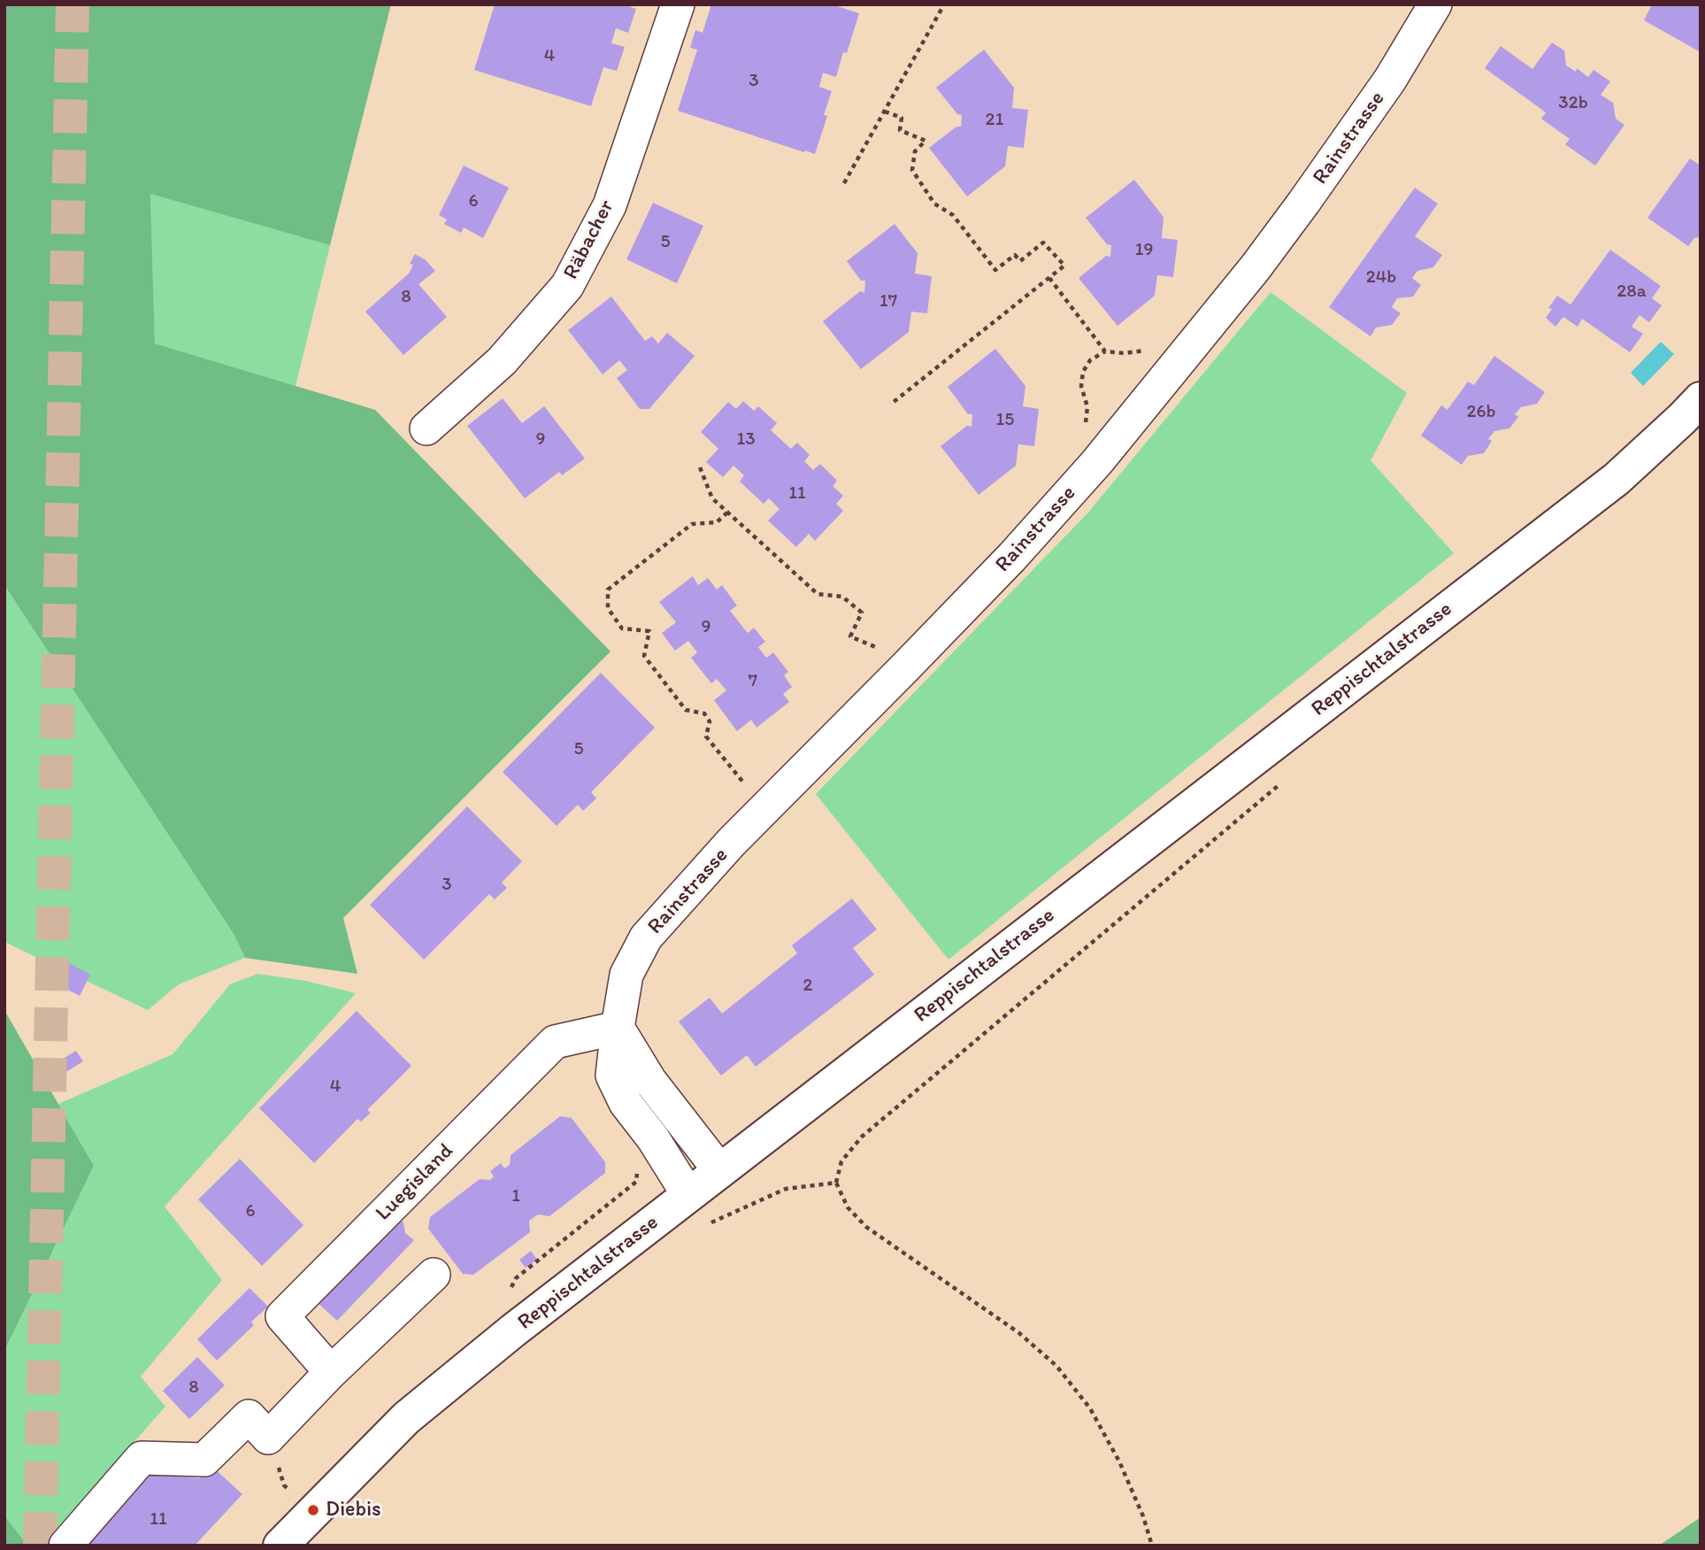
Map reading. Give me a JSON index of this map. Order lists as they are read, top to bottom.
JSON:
{
  "streets": {
    "main road": ["Reppischtalstrasse"],
    "street": ["Rainstrasse", "Räbacher", "Luegisland"]
  },
  "crossings": [
    ["Rainstrasse", "Reppischtalstrasse"],
    ["Rainstrasse", "Luegisland"]
  ],
  "places": ["Diebis"],
  "house_numbers": [
    "4",
    "3",
    "32b",
    "21",
    "6",
    "5",
    "19",
    "24b",
    "28a",
    "8",
    "17",
    "26b",
    "15",
    "9",
    "13",
    "11",
    "9",
    "7",
    "5",
    "3",
    "2",
    "4",
    "1",
    "6",
    "8",
    "11"
  ]
}
